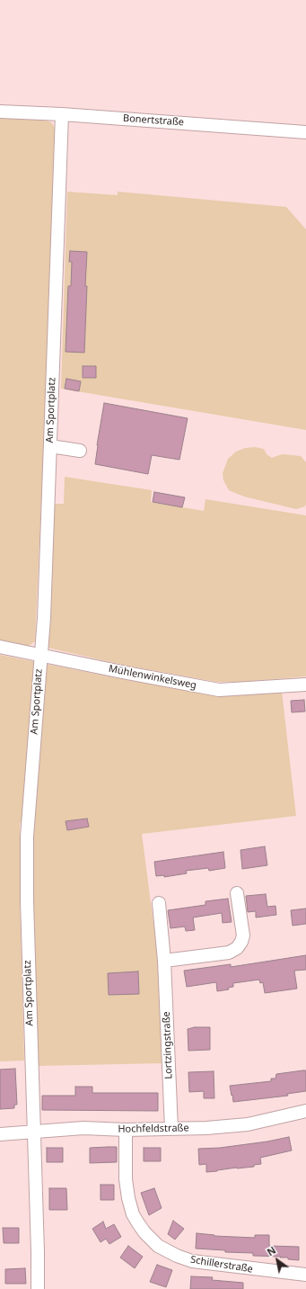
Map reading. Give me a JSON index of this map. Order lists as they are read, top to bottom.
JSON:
{
  "streets": {
    "street": [
      "Bonertstraße",
      "Am Sportplatz",
      "Mühlenwinkelsweg",
      "Lortzingstraße",
      "Hochfeldstraße",
      "Schillerstraße"
    ]
  },
  "crossings": [
    ["Bonertstraße", "Am Sportplatz"],
    ["Am Sportplatz", "Mühlenwinkelsweg"],
    ["Am Sportplatz", "Hochfeldstraße"],
    ["Lortzingstraße", "Hochfeldstraße"],
    ["Hochfeldstraße", "Schillerstraße"]
  ],
  "north": "top left"
}
